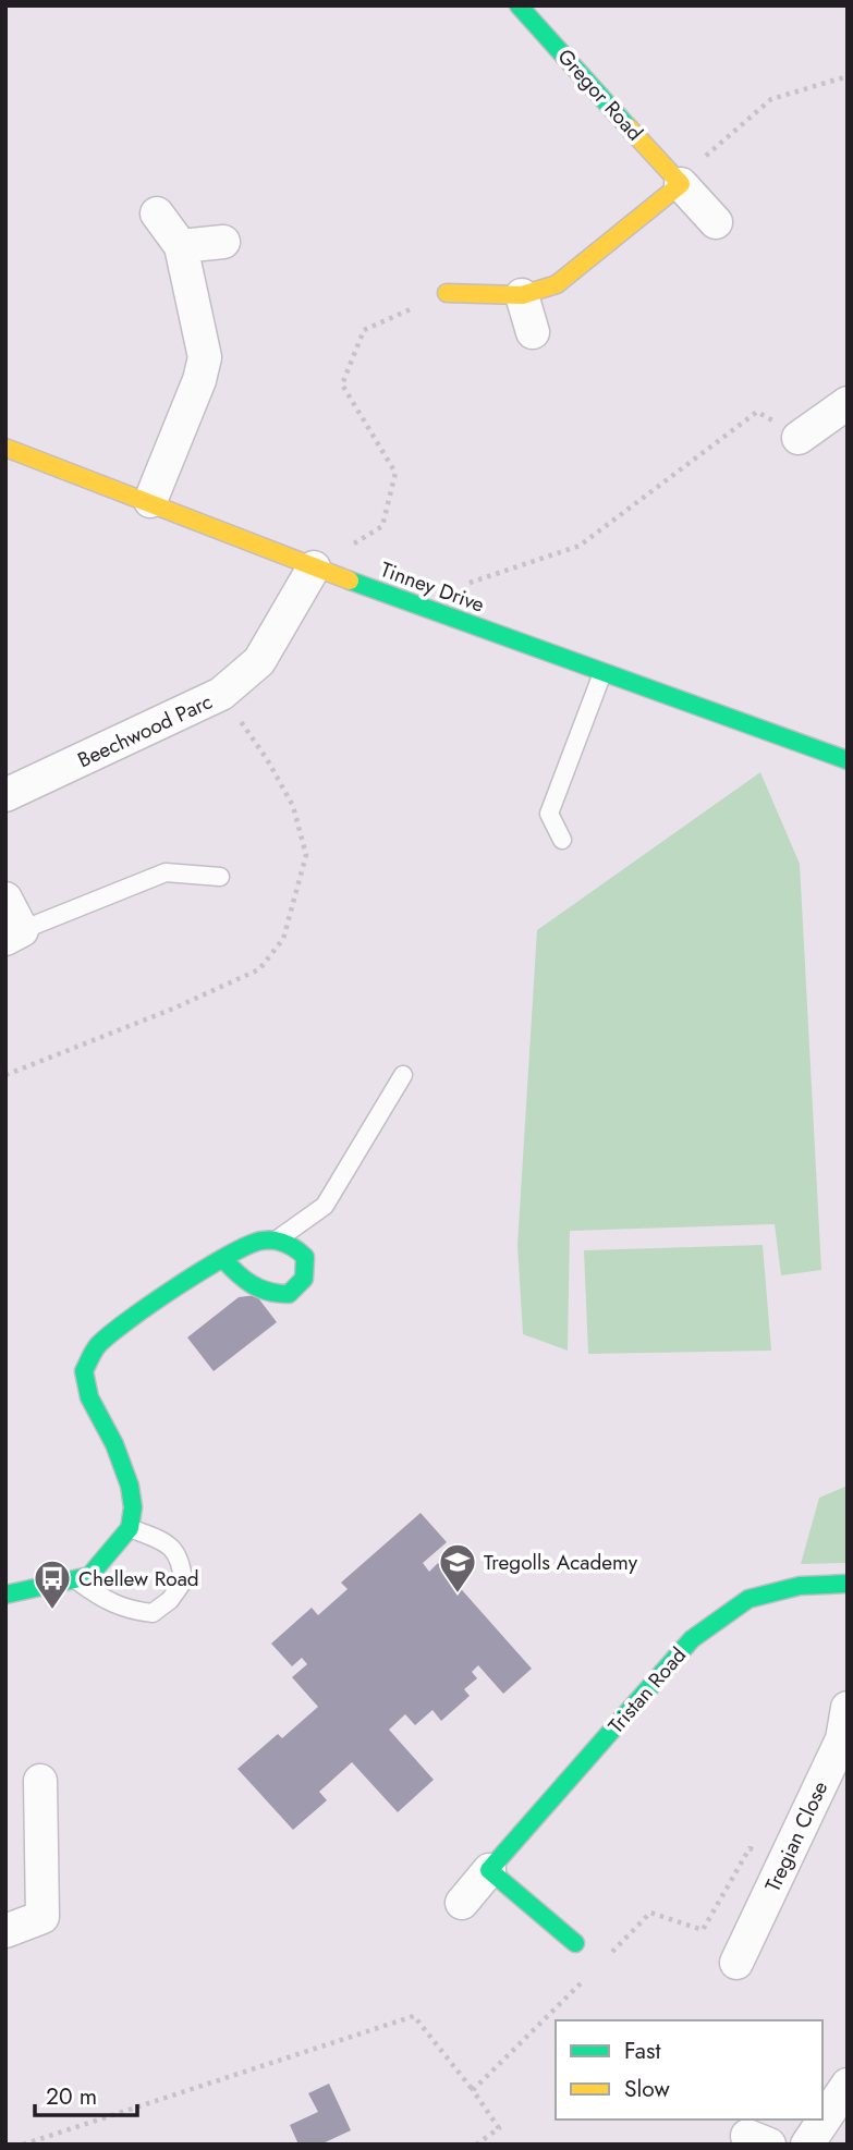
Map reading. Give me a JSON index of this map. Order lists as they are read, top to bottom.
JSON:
{
  "streets": {
    "street": [
      "Gregor Road",
      "Tinney Drive",
      "Beechwood Parc",
      "Tristan Road",
      "Tregian Close"
    ]
  },
  "crossings": [
    ["Tinney Drive", "Beechwood Parc"]
  ],
  "places": {
    "school or university": ["Tregolls Academy"],
    "bus stop": ["Chellew Road"]
  },
  "legend": ["Fast", "Slow"],
  "scale_bar": "20 m"
}
